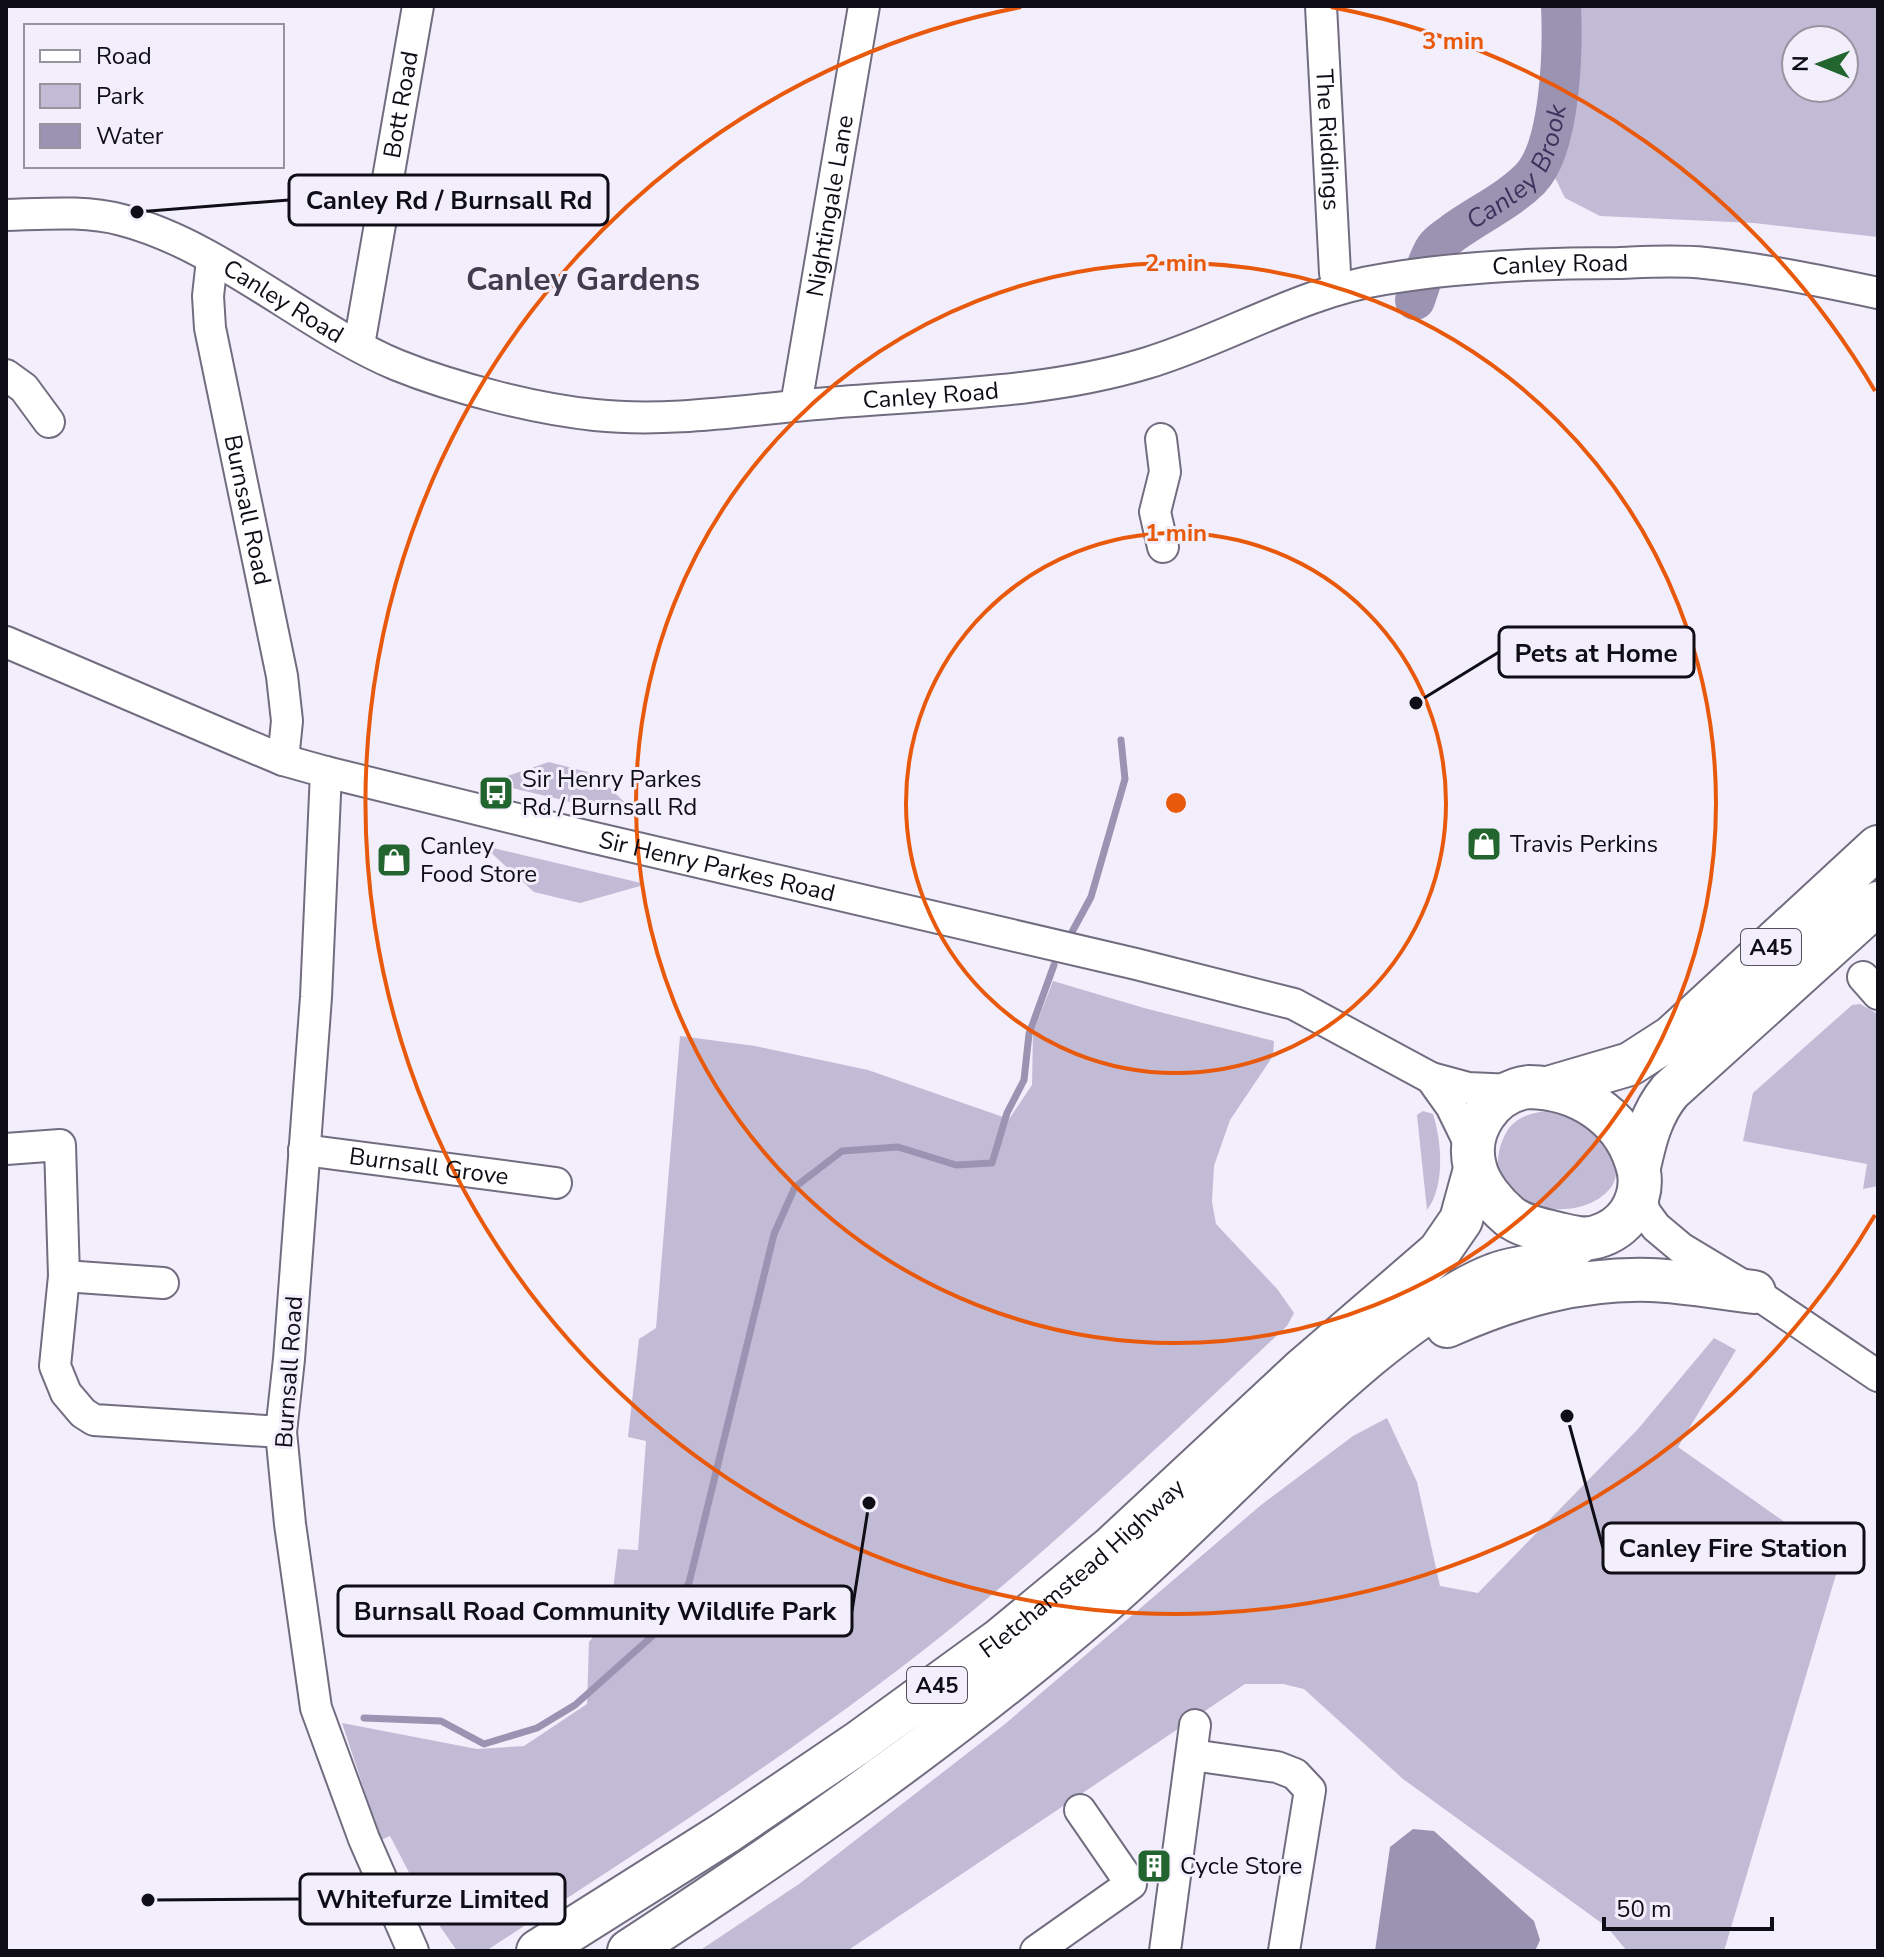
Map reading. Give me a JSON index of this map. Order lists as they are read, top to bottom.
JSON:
{
  "streets": {
    "highway": ["A45", "Fletchamstead Highway"],
    "street": [
      "Bott Road",
      "The Riddings",
      "Nightingale Lane",
      "Canley Road",
      "Burnsall Road",
      "Sir Henry Parkes Road",
      "Burnsall Grove"
    ]
  },
  "crossings": [
    ["Bott Road", "Canley Road"],
    ["Nightingale Lane", "Canley Road"],
    ["Canley Road", "Burnsall Road"],
    ["Burnsall Road", "Sir Henry Parkes Road"],
    ["Burnsall Road", "Burnsall Grove"],
    ["Sir Henry Parkes Road", "A45"],
    ["Sir Henry Parkes Road", "Fletchamstead Highway"],
    ["A45", "Fletchamstead Highway"]
  ],
  "districts": ["Canley Gardens"],
  "water": ["Canley Brook"],
  "places": {
    "other": [
      "Canley Rd / Burnsall Rd",
      "Pets at Home",
      "Canley Fire Station",
      "Burnsall Road Community Wildlife Park",
      "Whitefurze Limited"
    ],
    "bus stop": ["Sir Henry Parkes Rd / Burnsall Rd"],
    "shop": ["Travis Perkins", "Canley Food Store"],
    "building": ["Cycle Store"]
  },
  "legend": ["Road", "Park", "Water"],
  "scale_bar": "50 m",
  "north": "left",
  "rings": ["3 min", "2 min", "1 min"]
}
